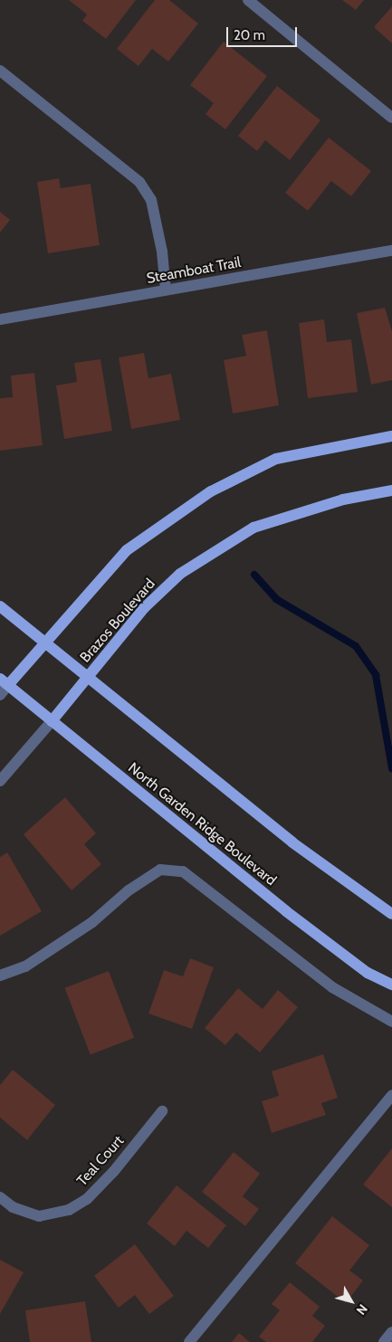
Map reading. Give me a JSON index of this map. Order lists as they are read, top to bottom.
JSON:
{
  "streets": {
    "main road": ["Brazos Boulevard", "North Garden Ridge Boulevard"],
    "street": ["Steamboat Trail", "Teal Court"]
  },
  "crossings": [
    ["Brazos Boulevard", "North Garden Ridge Boulevard"]
  ],
  "scale_bar": "20 m",
  "north": "bottom right"
}
